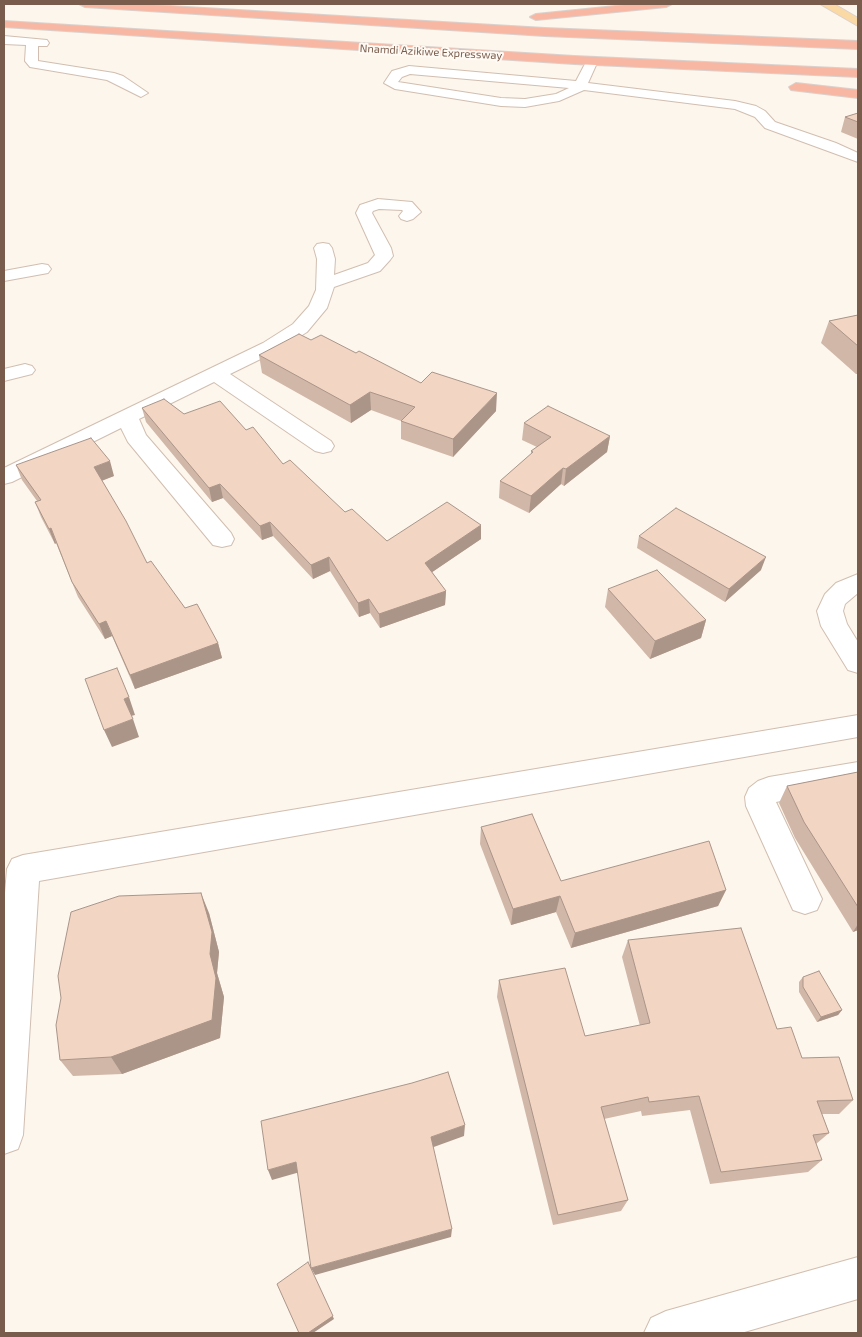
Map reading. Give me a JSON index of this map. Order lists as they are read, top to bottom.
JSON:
{
  "streets": {
    "highway": ["Nnamdi Azikiwe Expressway"]
  }
}
